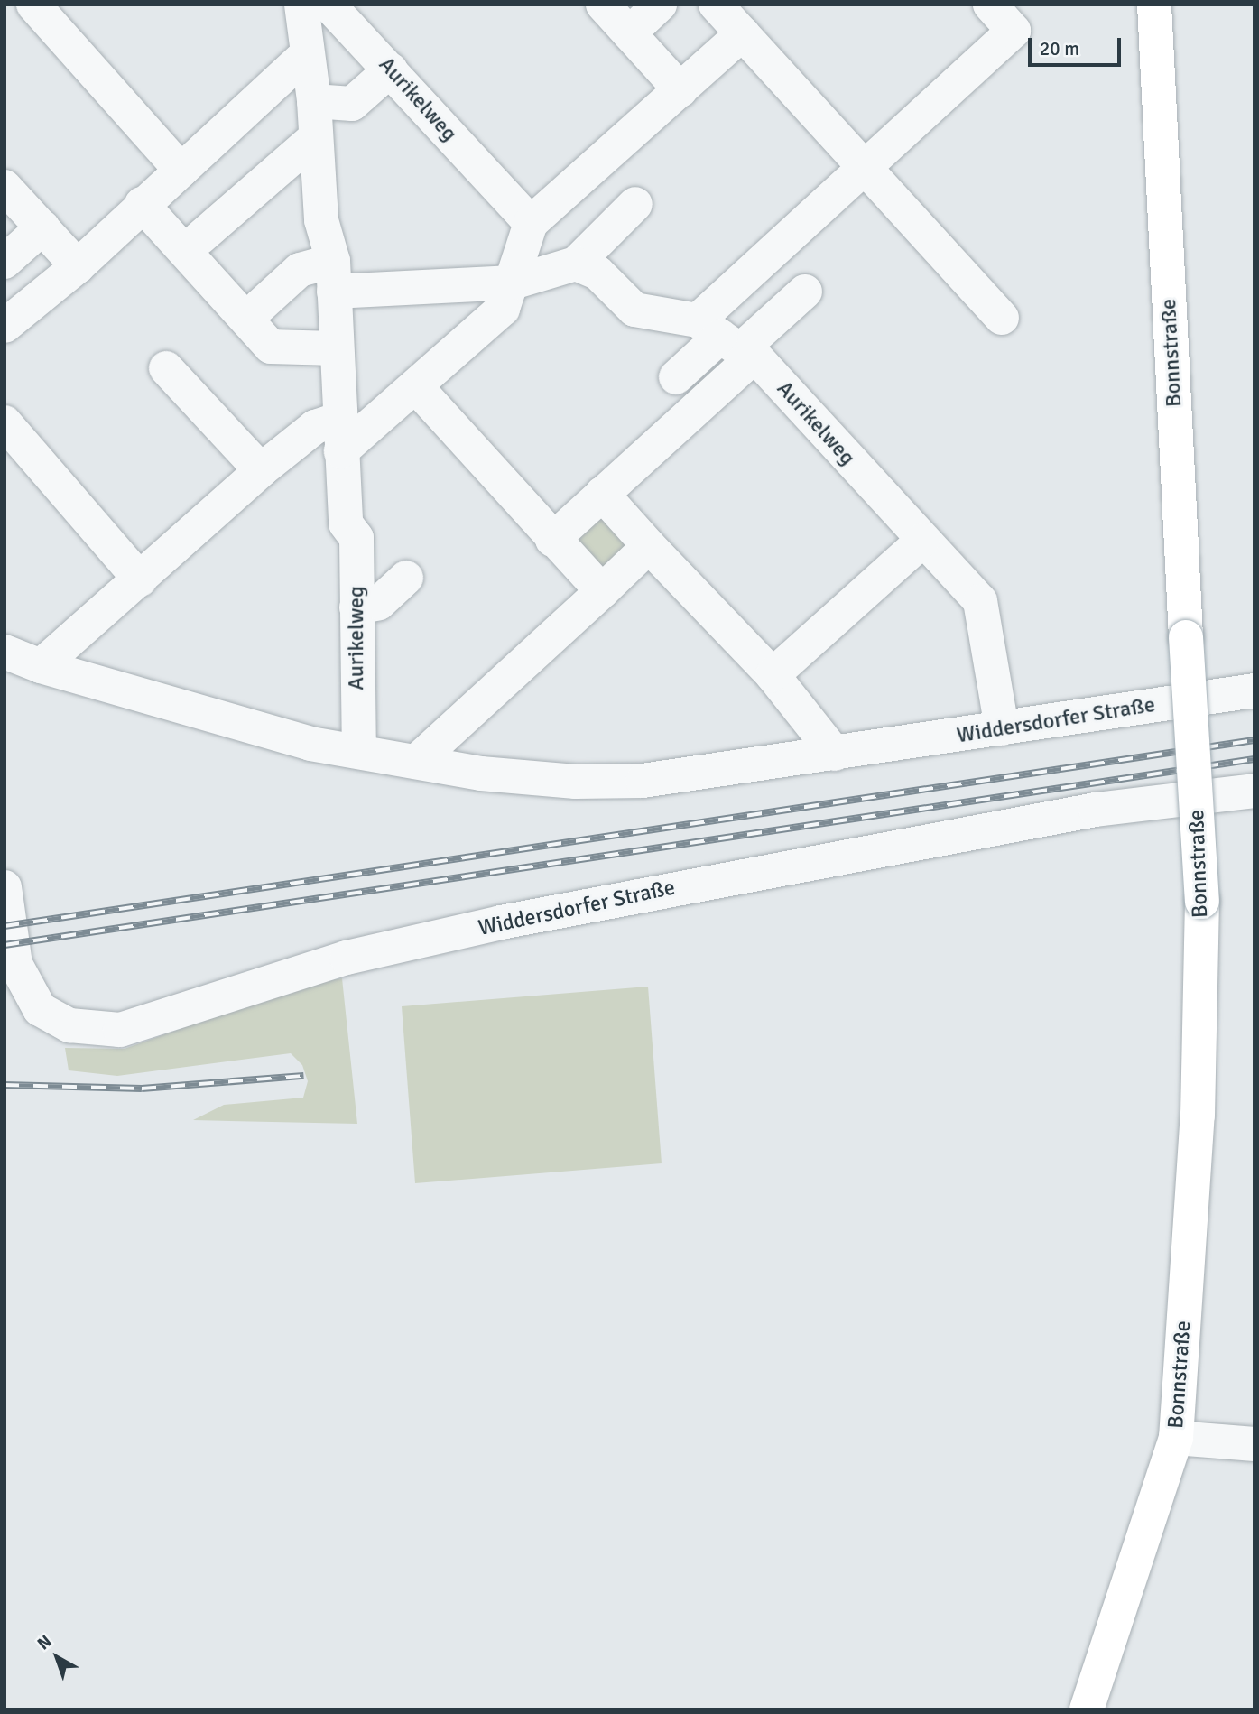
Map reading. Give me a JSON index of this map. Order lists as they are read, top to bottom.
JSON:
{
  "streets": {
    "main road": ["Bonnstraße"],
    "street": ["Aurikelweg", "Widdersdorfer Straße"]
  },
  "crossings": [
    ["Aurikelweg", "Widdersdorfer Straße"]
  ],
  "scale_bar": "20 m",
  "north": "top left"
}
